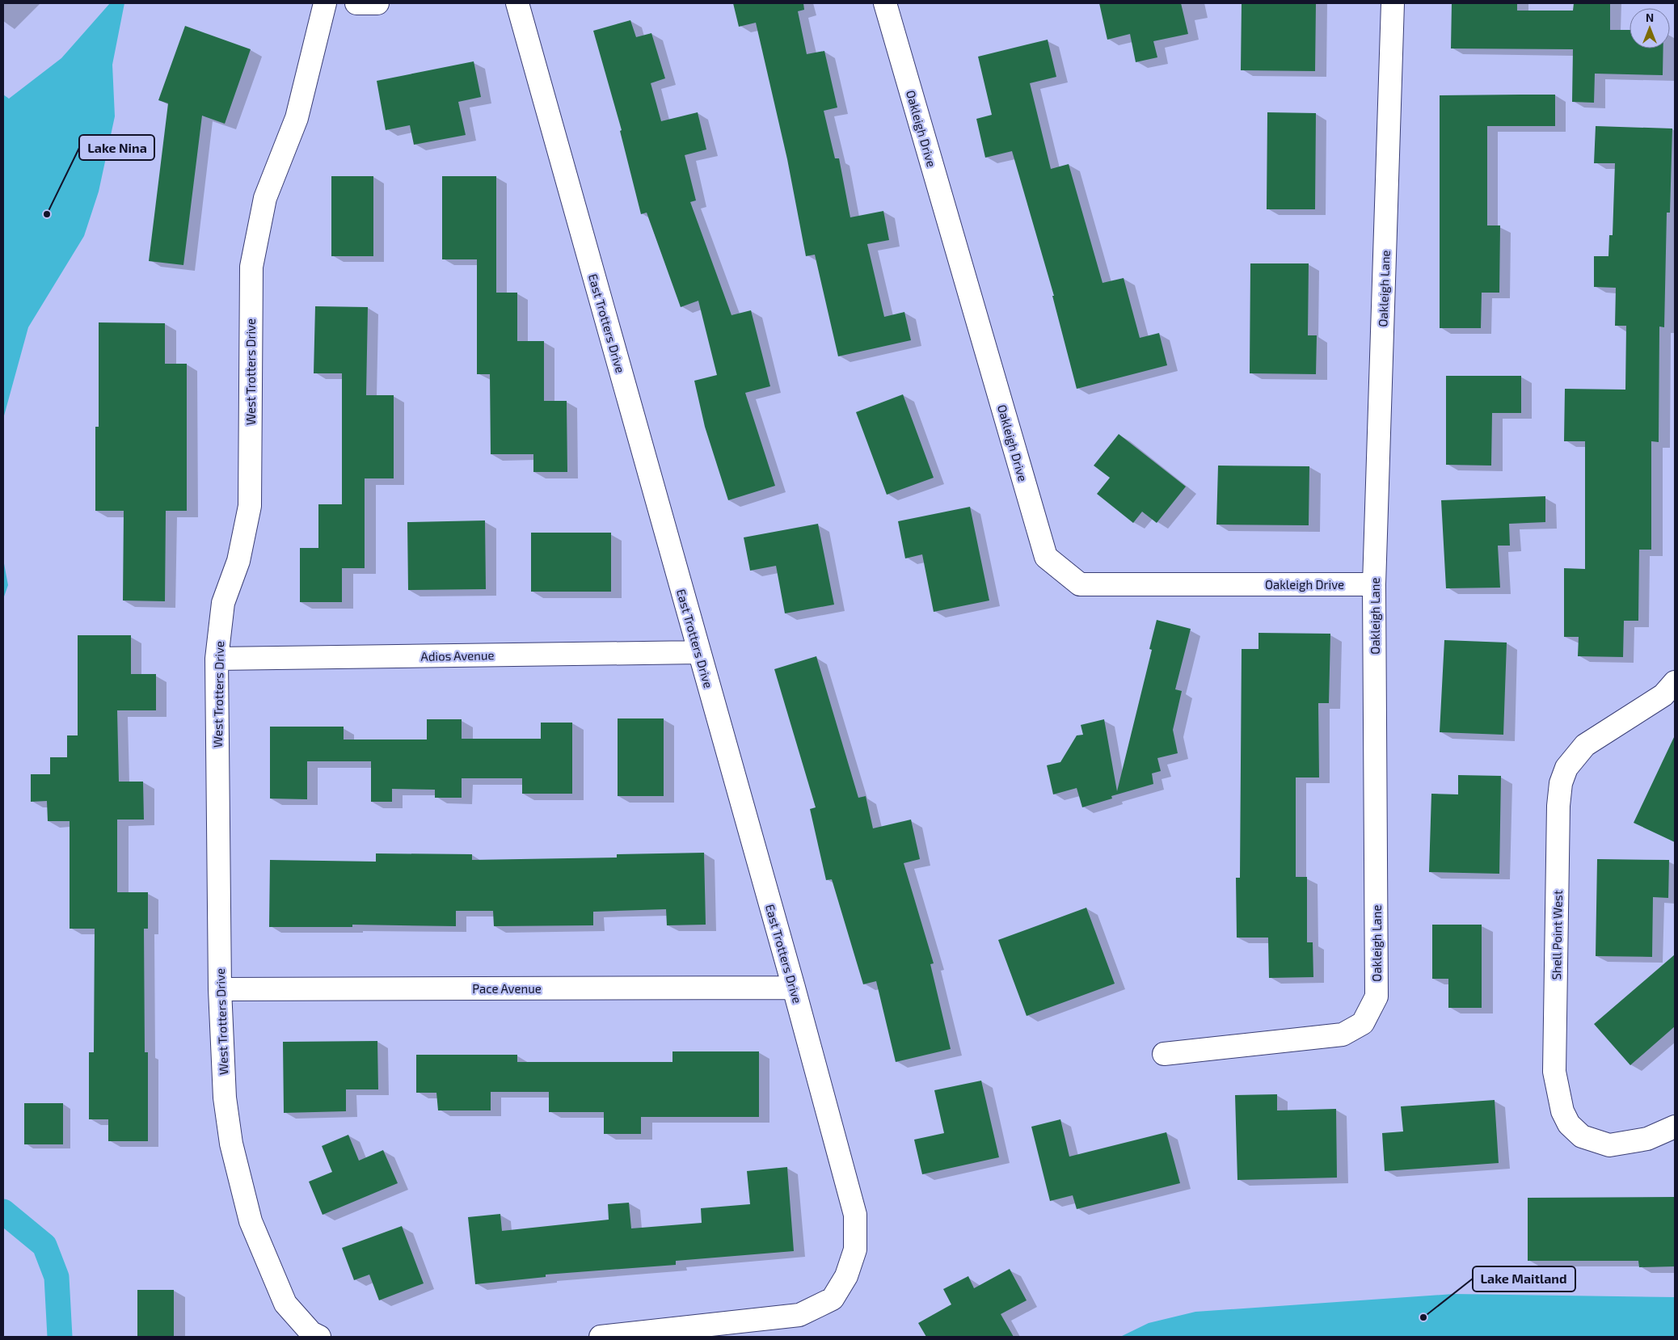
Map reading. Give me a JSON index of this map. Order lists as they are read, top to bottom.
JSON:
{
  "streets": {
    "street": [
      "Oakleigh Drive",
      "Oakleigh Lane",
      "East Trotters Drive",
      "West Trotters Drive",
      "Adios Avenue",
      "Shell Point West",
      "Pace Avenue"
    ]
  },
  "crossings": [
    ["Oakleigh Drive", "Oakleigh Lane"],
    ["East Trotters Drive", "Adios Avenue"],
    ["East Trotters Drive", "Pace Avenue"],
    ["West Trotters Drive", "Adios Avenue"],
    ["West Trotters Drive", "Pace Avenue"]
  ],
  "places": ["Lake Nina", "Lake Maitland"],
  "north": "top"
}
